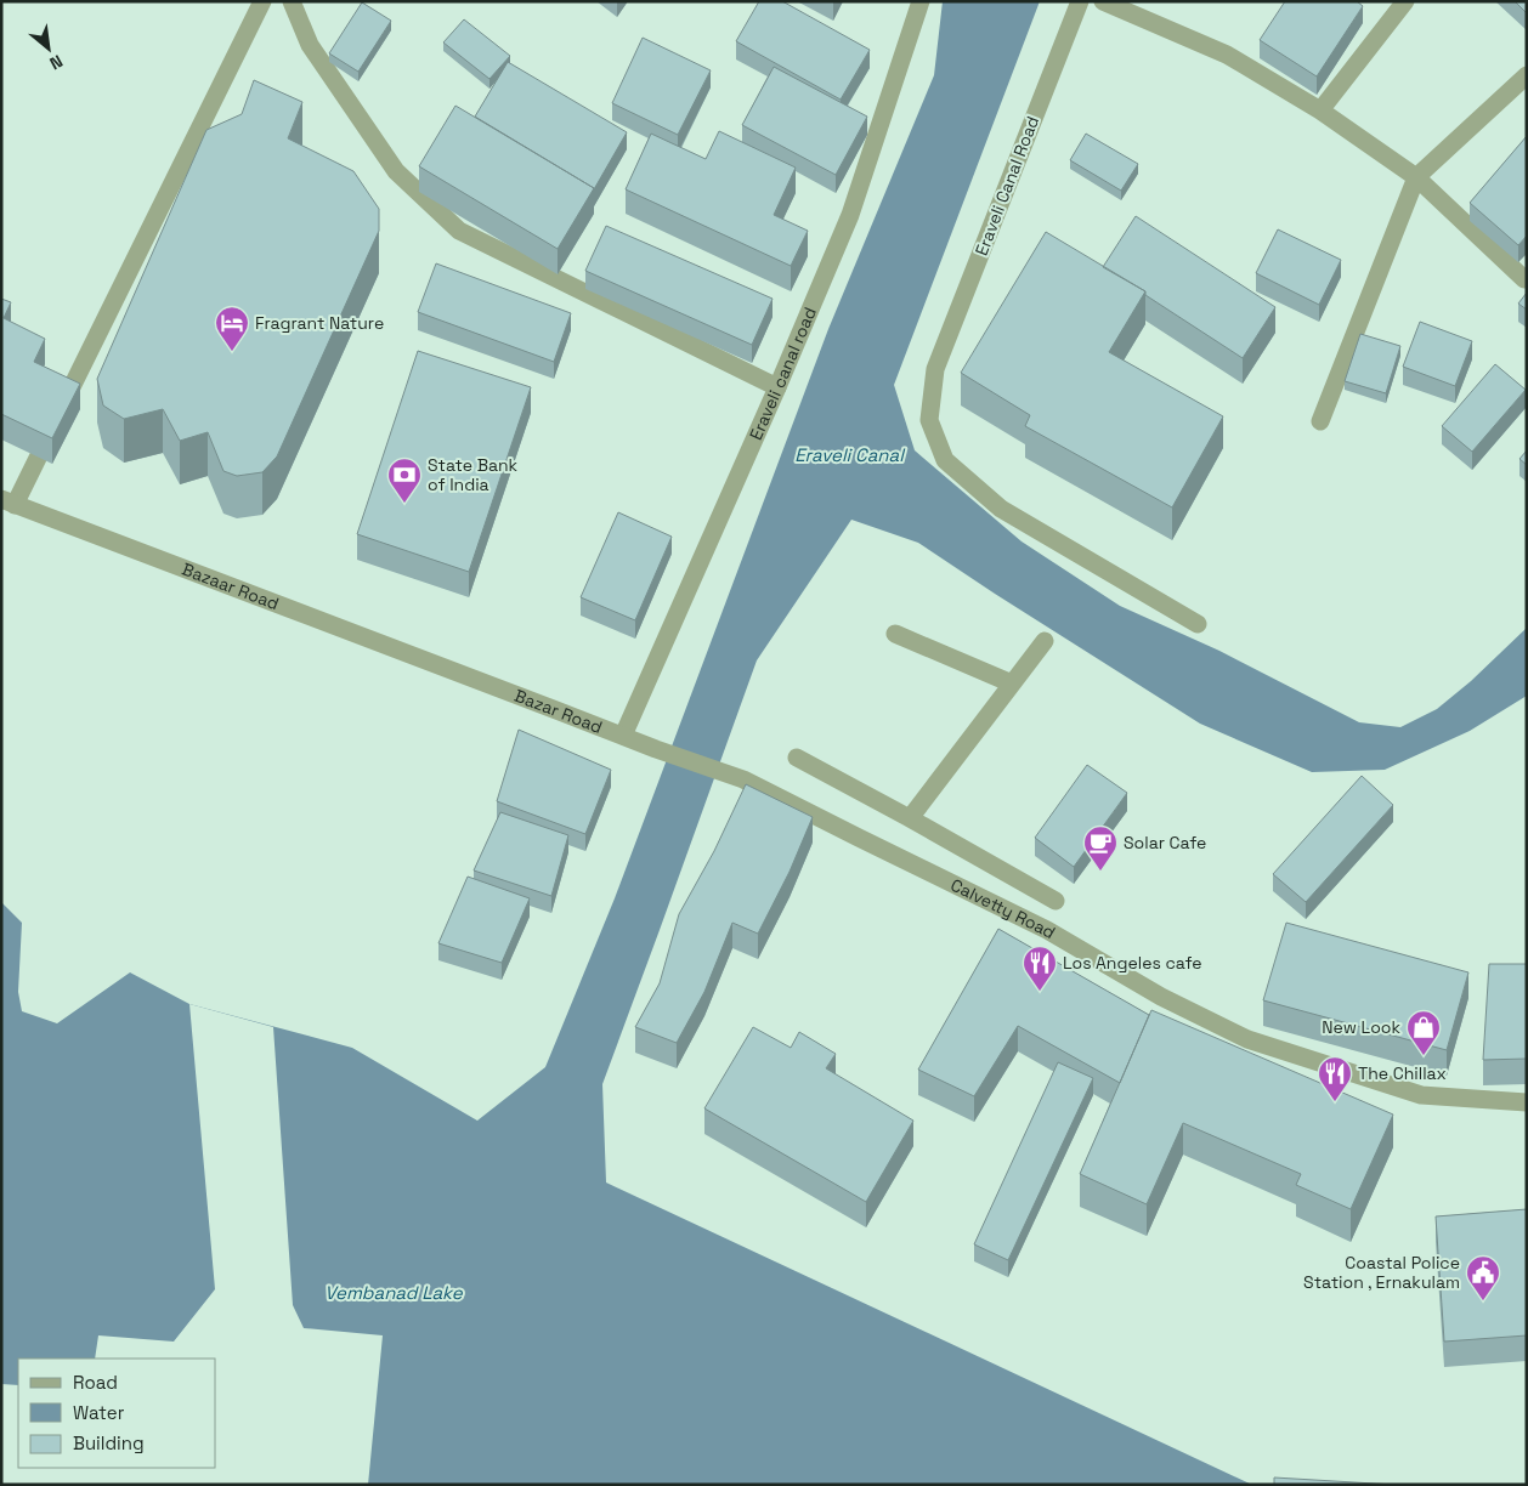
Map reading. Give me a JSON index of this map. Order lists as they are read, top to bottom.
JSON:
{
  "streets": {
    "street": [
      "Eraveli Canal Road",
      "Eraveli canal road",
      "Bazaar Road",
      "Bazar Road",
      "Calvetty Road"
    ]
  },
  "crossings": [
    ["Eraveli canal road", "Bazar Road"],
    ["Bazaar Road", "Bazar Road"],
    ["Bazar Road", "Calvetty Road"]
  ],
  "water": ["Eraveli Canal", "Vembanad Lake"],
  "places": {
    "hotel": ["Fragrant Nature"],
    "bank": ["State Bank of India"],
    "cafe": ["Solar Cafe"],
    "restaurant": ["Los Angeles cafe", "The Chillax"],
    "shop": ["New Look"],
    "public building": ["Coastal Police Station , Ernakulam"]
  },
  "legend": ["Road", "Water", "Building"],
  "north": "bottom right"
}
